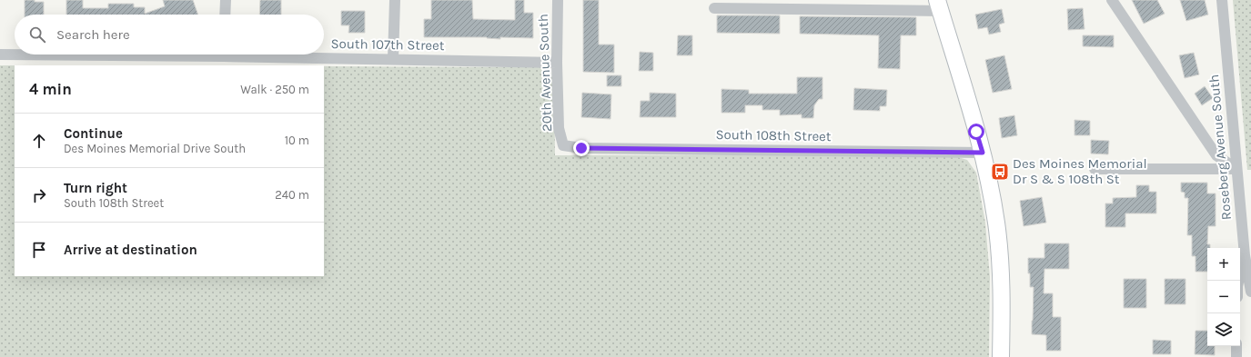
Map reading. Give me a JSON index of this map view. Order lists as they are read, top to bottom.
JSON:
{
  "streets": {
    "street": [
      "South 107th Street",
      "20th Avenue South",
      "South 108th Street",
      "Roseberg Avenue South"
    ]
  },
  "crossings": [
    ["South 107th Street", "20th Avenue South"],
    ["20th Avenue South", "South 108th Street"]
  ],
  "places": {
    "bus stop": ["Des Moines Memorial Dr S & S 108th St"]
  },
  "page": {
    "search": "Search here",
    "heading": ["4 min", "Walk · 250 m"],
    "list": [
      ["Continue", "Des Moines Memorial Drive South", "10 m"],
      ["Turn right", "South 108th Street", "240 m"],
      "Arrive at destination"
    ],
    "map_buttons": ["+", "−"]
  }
}
